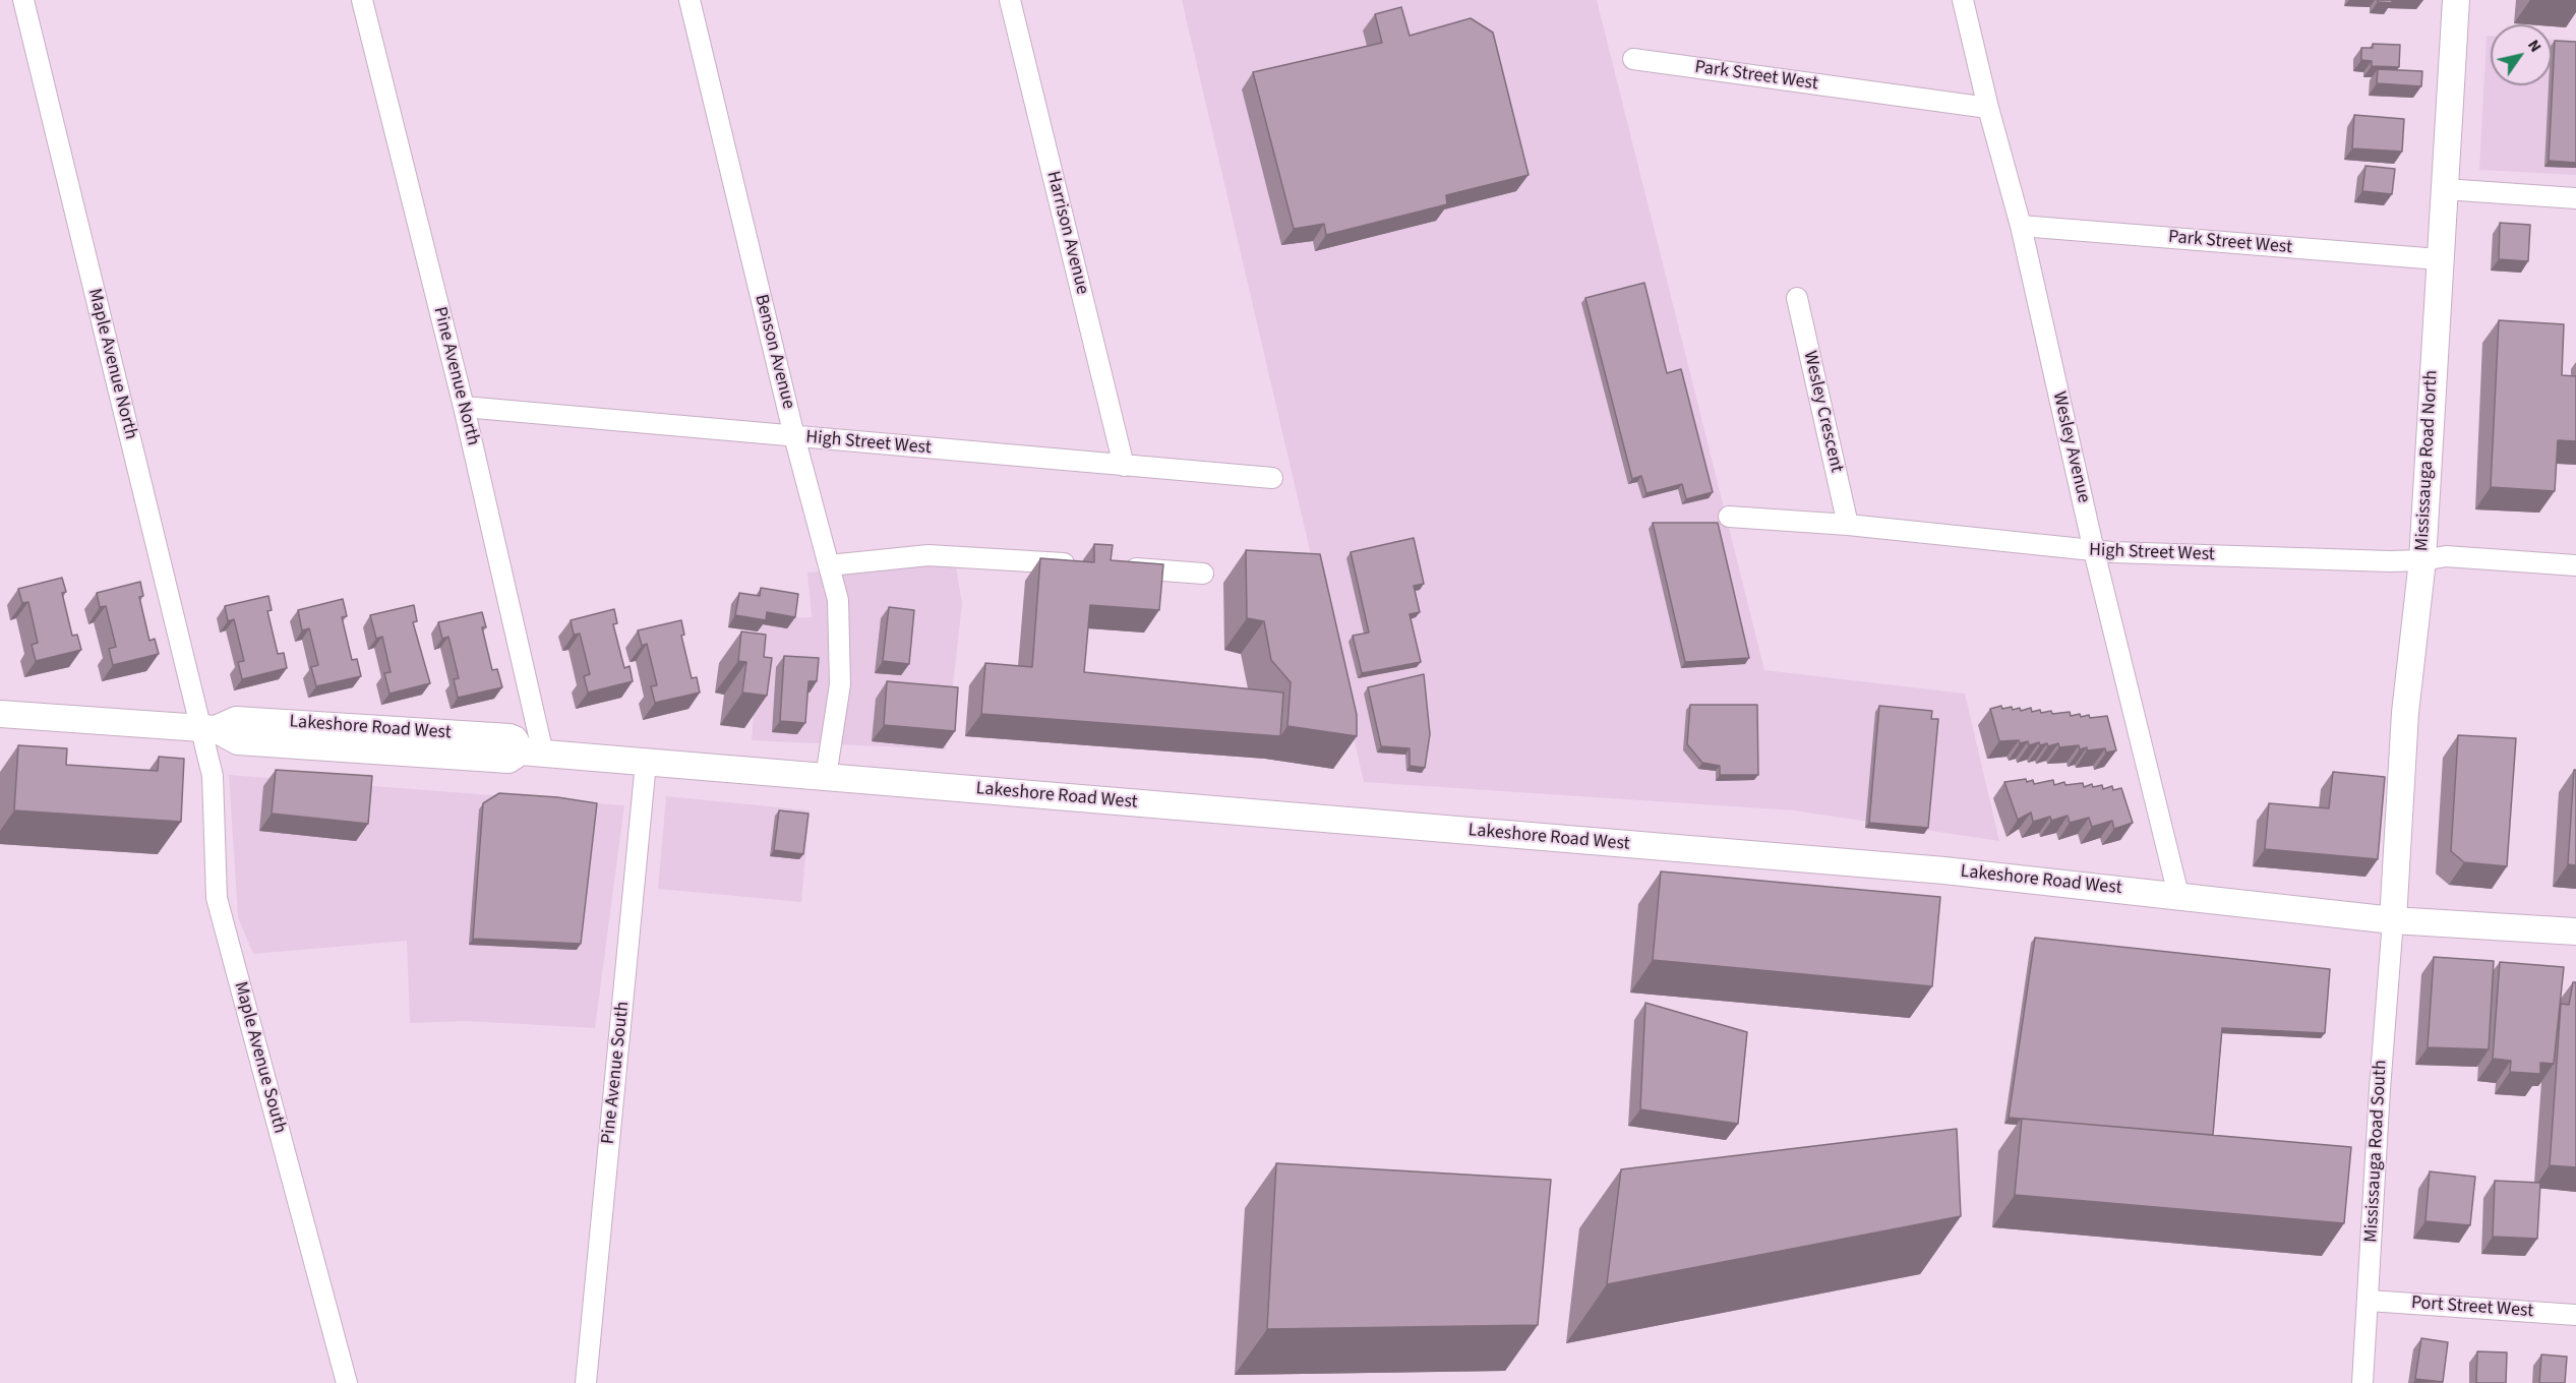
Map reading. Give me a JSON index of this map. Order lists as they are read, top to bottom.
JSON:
{
  "streets": {
    "main road": ["Mississauga Road North", "Lakeshore Road West"],
    "street": [
      "Park Street West",
      "Harrison Avenue",
      "Benson Avenue",
      "Maple Avenue North",
      "Pine Avenue North",
      "Wesley Crescent",
      "High Street West",
      "Wesley Avenue",
      "Maple Avenue South",
      "Pine Avenue South",
      "Mississauga Road South",
      "Port Street West"
    ]
  },
  "crossings": [
    ["Park Street West", "Wesley Avenue"],
    ["Park Street West", "Mississauga Road North"],
    ["Harrison Avenue", "High Street West"],
    ["Benson Avenue", "High Street West"],
    ["Benson Avenue", "Lakeshore Road West"],
    ["Maple Avenue North", "Lakeshore Road West"],
    ["Maple Avenue North", "Maple Avenue South"],
    ["Pine Avenue North", "High Street West"],
    ["Pine Avenue North", "Lakeshore Road West"],
    ["Wesley Crescent", "High Street West"],
    ["High Street West", "Wesley Avenue"],
    ["High Street West", "Mississauga Road North"],
    ["Wesley Avenue", "Lakeshore Road West"],
    ["Mississauga Road North", "Lakeshore Road West"],
    ["Mississauga Road North", "Mississauga Road South"],
    ["Lakeshore Road West", "Maple Avenue South"],
    ["Lakeshore Road West", "Pine Avenue South"],
    ["Lakeshore Road West", "Mississauga Road South"],
    ["Mississauga Road South", "Port Street West"]
  ],
  "north": "top right"
}
